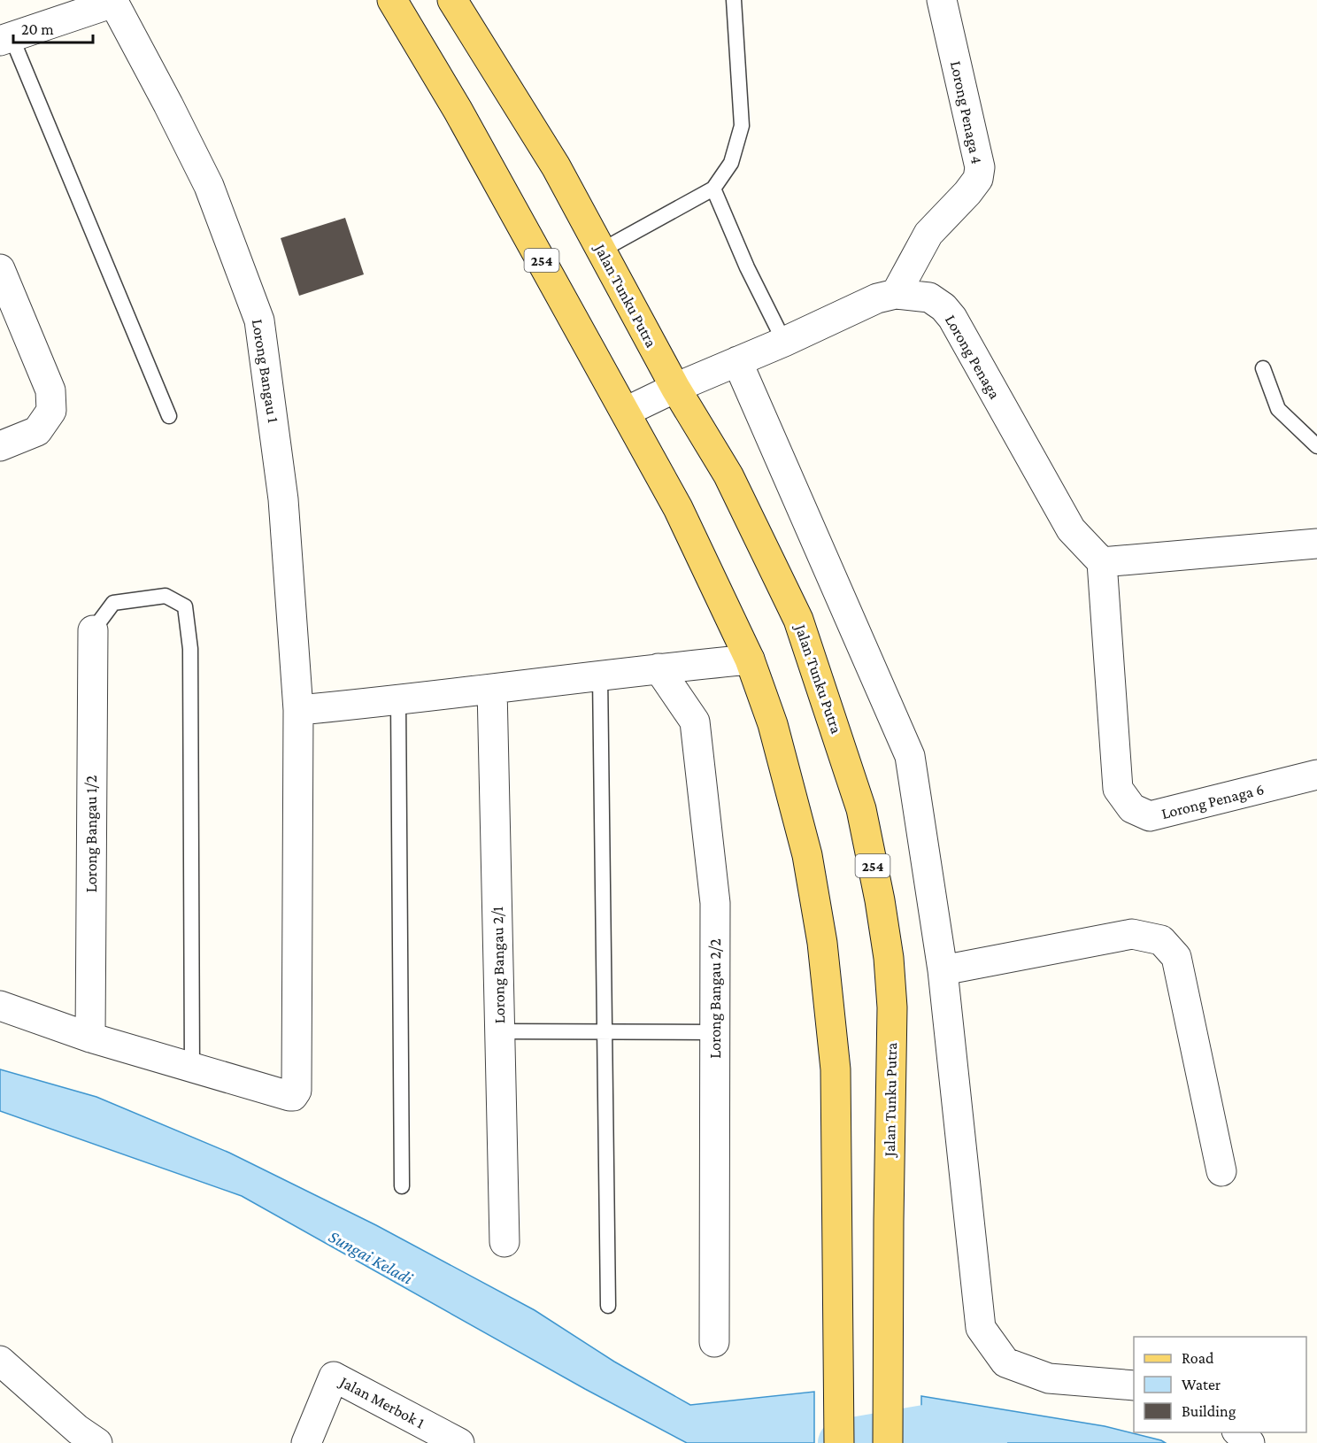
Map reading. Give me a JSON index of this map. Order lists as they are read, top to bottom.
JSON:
{
  "streets": {
    "main road": ["254", "Jalan Tunku Putra"],
    "street": [
      "Lorong Penaga 4",
      "Lorong Penaga",
      "Lorong Bangau 1",
      "Lorong Penaga 6",
      "Lorong Bangau 1/2",
      "Lorong Bangau 2/1",
      "Lorong Bangau 2/2",
      "Jalan Merbok 1"
    ]
  },
  "crossings": [
    ["Lorong Penaga 4", "Lorong Penaga"],
    ["254", "Lorong Penaga"],
    ["Jalan Tunku Putra", "Lorong Penaga"],
    ["Lorong Penaga", "Lorong Penaga 6"]
  ],
  "water": ["Sungai Keladi"],
  "legend": ["Road", "Water", "Building"],
  "scale_bar": "20 m"
}
